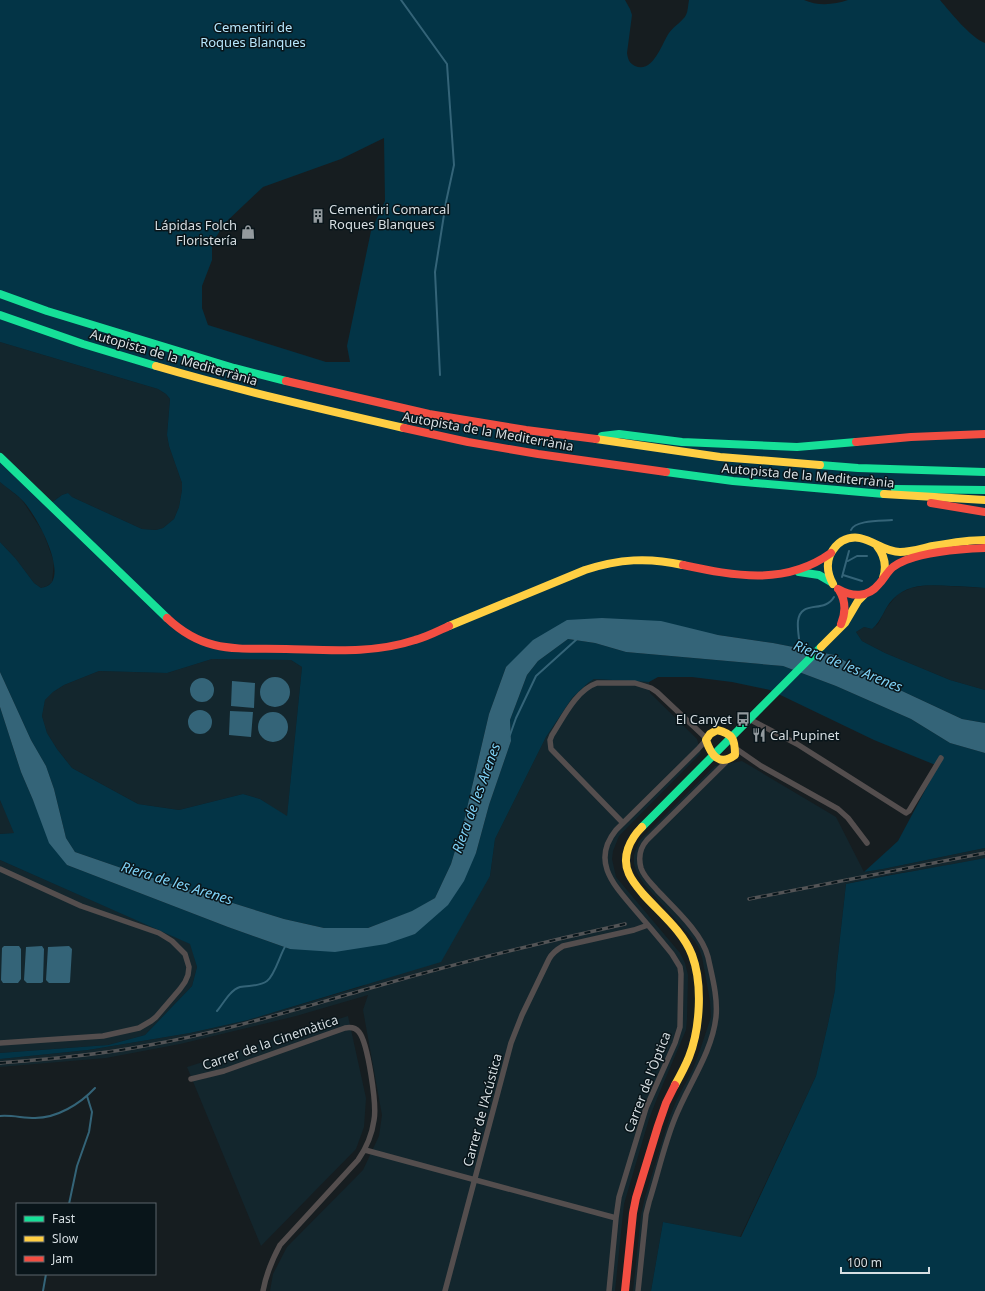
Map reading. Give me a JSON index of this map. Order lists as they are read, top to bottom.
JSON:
{
  "streets": {
    "main road": ["Autopista de la Mediterrània"],
    "street": ["Carrer de la Cinemàtica", "Carrer de l'Òptica", "Carrer de l'Acústica"]
  },
  "crossings": [
    ["Carrer de l'Òptica", "Carrer de l'Acústica"]
  ],
  "water": ["Riera de les Arenes"],
  "parks": ["Cementiri de Roques Blanques"],
  "places": {
    "building": ["Cementiri Comarcal Roques Blanques"],
    "shop": ["Lápidas Folch Floristería"],
    "bus stop": ["El Canyet"],
    "restaurant": ["Cal Pupinet"]
  },
  "legend": ["Fast", "Slow", "Jam"],
  "scale_bar": "100 m"
}
